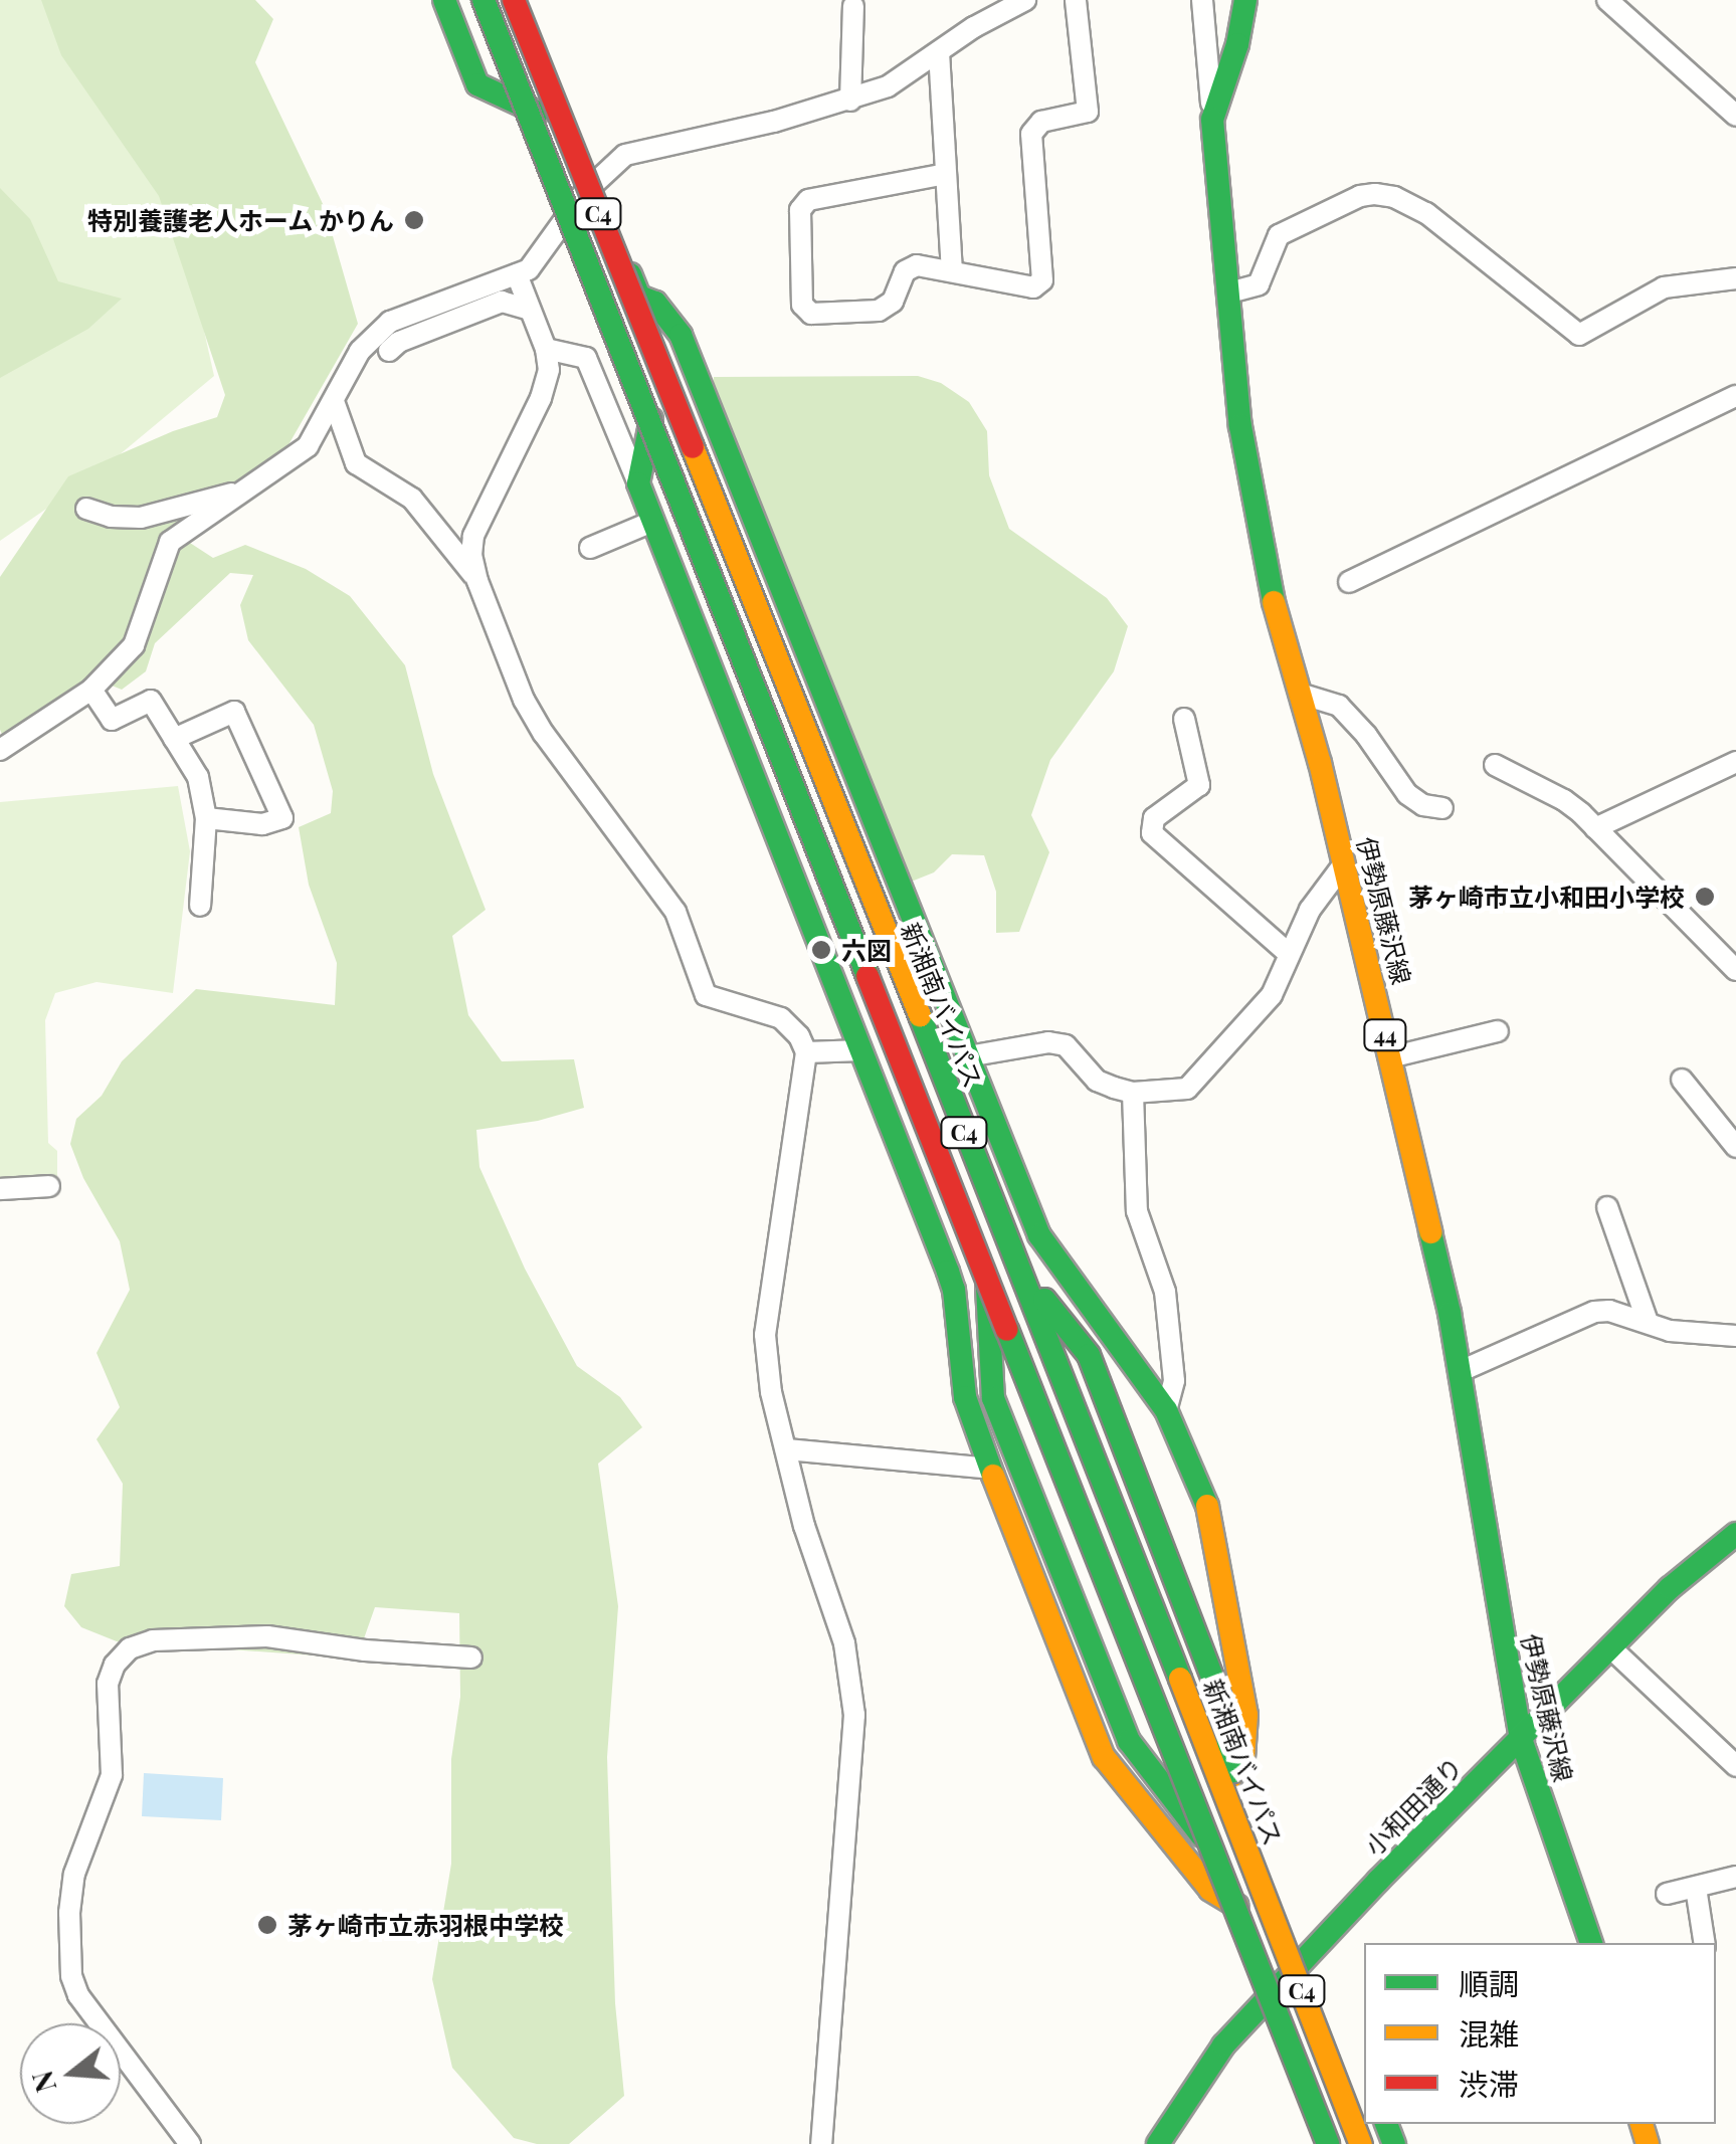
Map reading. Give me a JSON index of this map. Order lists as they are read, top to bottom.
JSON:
{
  "streets": {
    "main road": [
      "C4",
      "伊勢原藤沢線",
      "新湘南バイパス",
      "44",
      "小和田通り"
    ]
  },
  "crossings": [
    ["伊勢原藤沢線", "小和田通り"]
  ],
  "places": [
    "特別養護老人ホーム かりん",
    "茅ヶ崎市立小和田小学校",
    "六図",
    "茅ヶ崎市立赤羽根中学校"
  ],
  "legend": ["順調", "混雑", "渋滞"],
  "north": "left"
}
